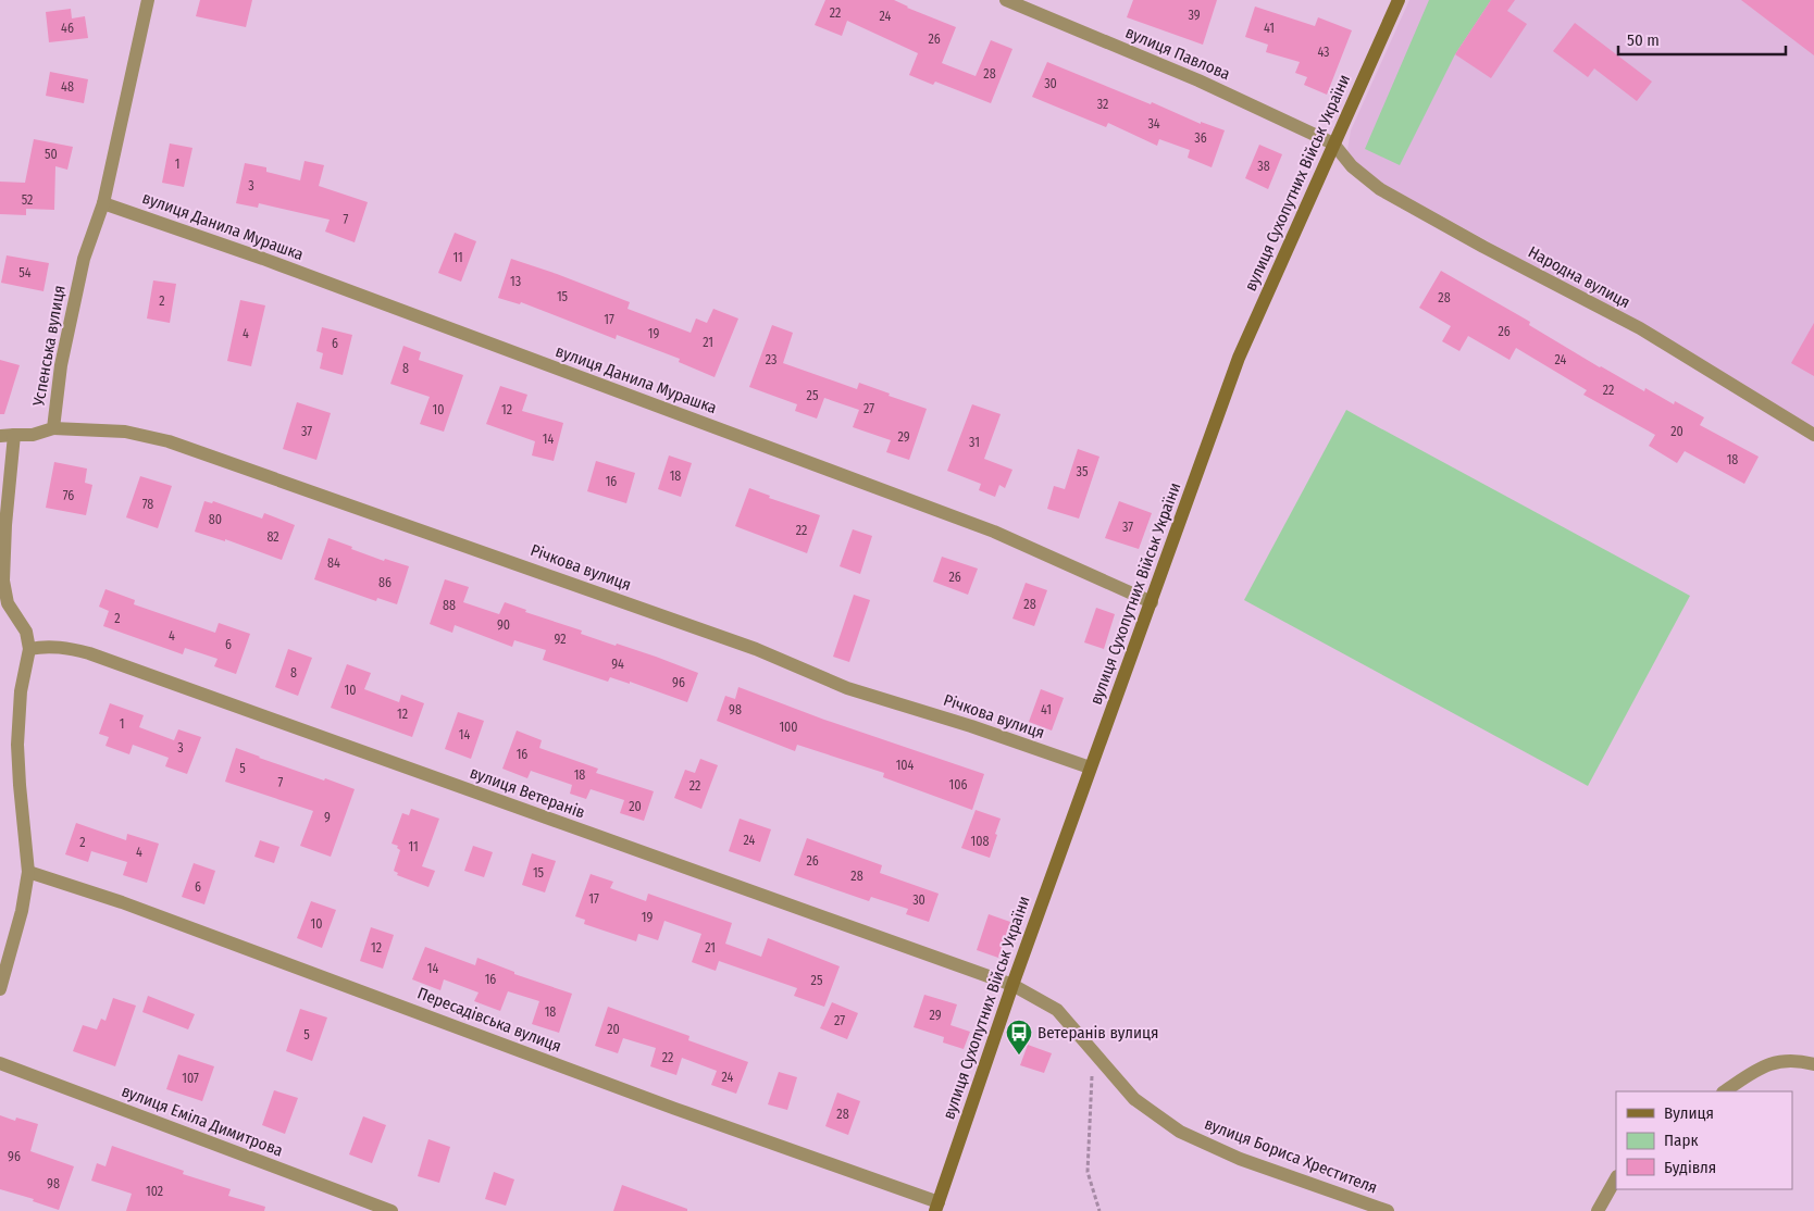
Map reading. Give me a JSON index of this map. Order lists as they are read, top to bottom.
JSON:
{
  "streets": {
    "street": [
      "вулиця Павлова",
      "вулиця Сухопутних Військ України",
      "вулиця Данила Мурашка",
      "Народна вулиця",
      "Успенська вулиця",
      "Річкова вулиця",
      "вулиця Ветеранів",
      "Пересадівська вулиця",
      "вулиця Еміла Димитрова",
      "вулиця Бориса Хрестителя"
    ]
  },
  "crossings": [
    ["вулиця Павлова", "вулиця Сухопутних Військ України"],
    ["вулиця Павлова", "Народна вулиця"],
    ["вулиця Сухопутних Військ України", "вулиця Данила Мурашка"],
    ["вулиця Сухопутних Військ України", "Народна вулиця"],
    ["вулиця Сухопутних Військ України", "Річкова вулиця"],
    ["вулиця Сухопутних Військ України", "вулиця Ветеранів"],
    ["вулиця Сухопутних Військ України", "Пересадівська вулиця"],
    ["вулиця Сухопутних Військ України", "вулиця Бориса Хрестителя"],
    ["вулиця Данила Мурашка", "Успенська вулиця"],
    ["Успенська вулиця", "Річкова вулиця"],
    ["вулиця Ветеранів", "вулиця Бориса Хрестителя"]
  ],
  "places": {
    "bus stop": ["Ветеранів вулиця"]
  },
  "house_numbers": [
    "22",
    "39",
    "24",
    "46",
    "41",
    "26",
    "43",
    "28",
    "30",
    "48",
    "32",
    "34",
    "36",
    "50",
    "1",
    "38",
    "3",
    "52",
    "7",
    "11",
    "54",
    "13",
    "15",
    "28",
    "2",
    "17",
    "26",
    "4",
    "19",
    "21",
    "6",
    "23",
    "24",
    "8",
    "22",
    "25",
    "27",
    "10",
    "12",
    "37",
    "20",
    "29",
    "14",
    "31",
    "18",
    "35",
    "18",
    "16",
    "76",
    "78",
    "80",
    "37",
    "22",
    "82",
    "84",
    "26",
    "86",
    "28",
    "88",
    "2",
    "90",
    "4",
    "92",
    "6",
    "94",
    "8",
    "96",
    "10",
    "98",
    "41",
    "12",
    "1",
    "100",
    "14",
    "3",
    "16",
    "104",
    "5",
    "18",
    "7",
    "106",
    "22",
    "20",
    "9",
    "24",
    "108",
    "2",
    "11",
    "4",
    "26",
    "15",
    "28",
    "6",
    "17",
    "30",
    "19",
    "10",
    "12",
    "21",
    "14",
    "16",
    "25",
    "18",
    "29",
    "27",
    "20",
    "5",
    "22",
    "24",
    "107",
    "28",
    "96",
    "98",
    "102"
  ],
  "legend": ["Вулиця", "Парк", "Будівля"],
  "scale_bar": "50 m"
}
